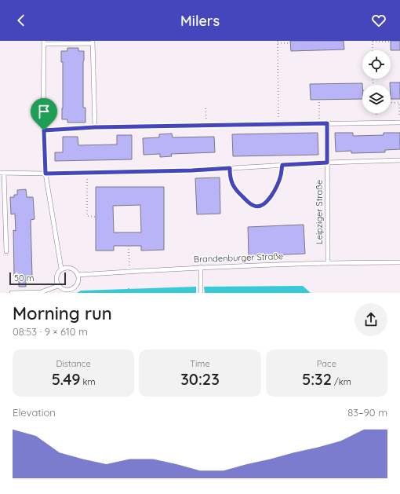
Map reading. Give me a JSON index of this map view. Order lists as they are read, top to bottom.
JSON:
{
  "streets": {
    "lane": ["Leipziger Straße", "Brandenburger Straße"]
  },
  "crossings": [
    ["Leipziger Straße", "Brandenburger Straße"]
  ],
  "scale_bar": "50 m",
  "page": {
    "header": "Milers",
    "scale": "50 m",
    "heading": ["Morning run", "08:53 · 9 × 610 m"],
    "stats": [
      ["Distance", "5.49 km"],
      ["Time", "30:23"],
      ["Pace", "5:32 /km"]
    ],
    "chart": ["Elevation", "83–90 m"]
  }
}
